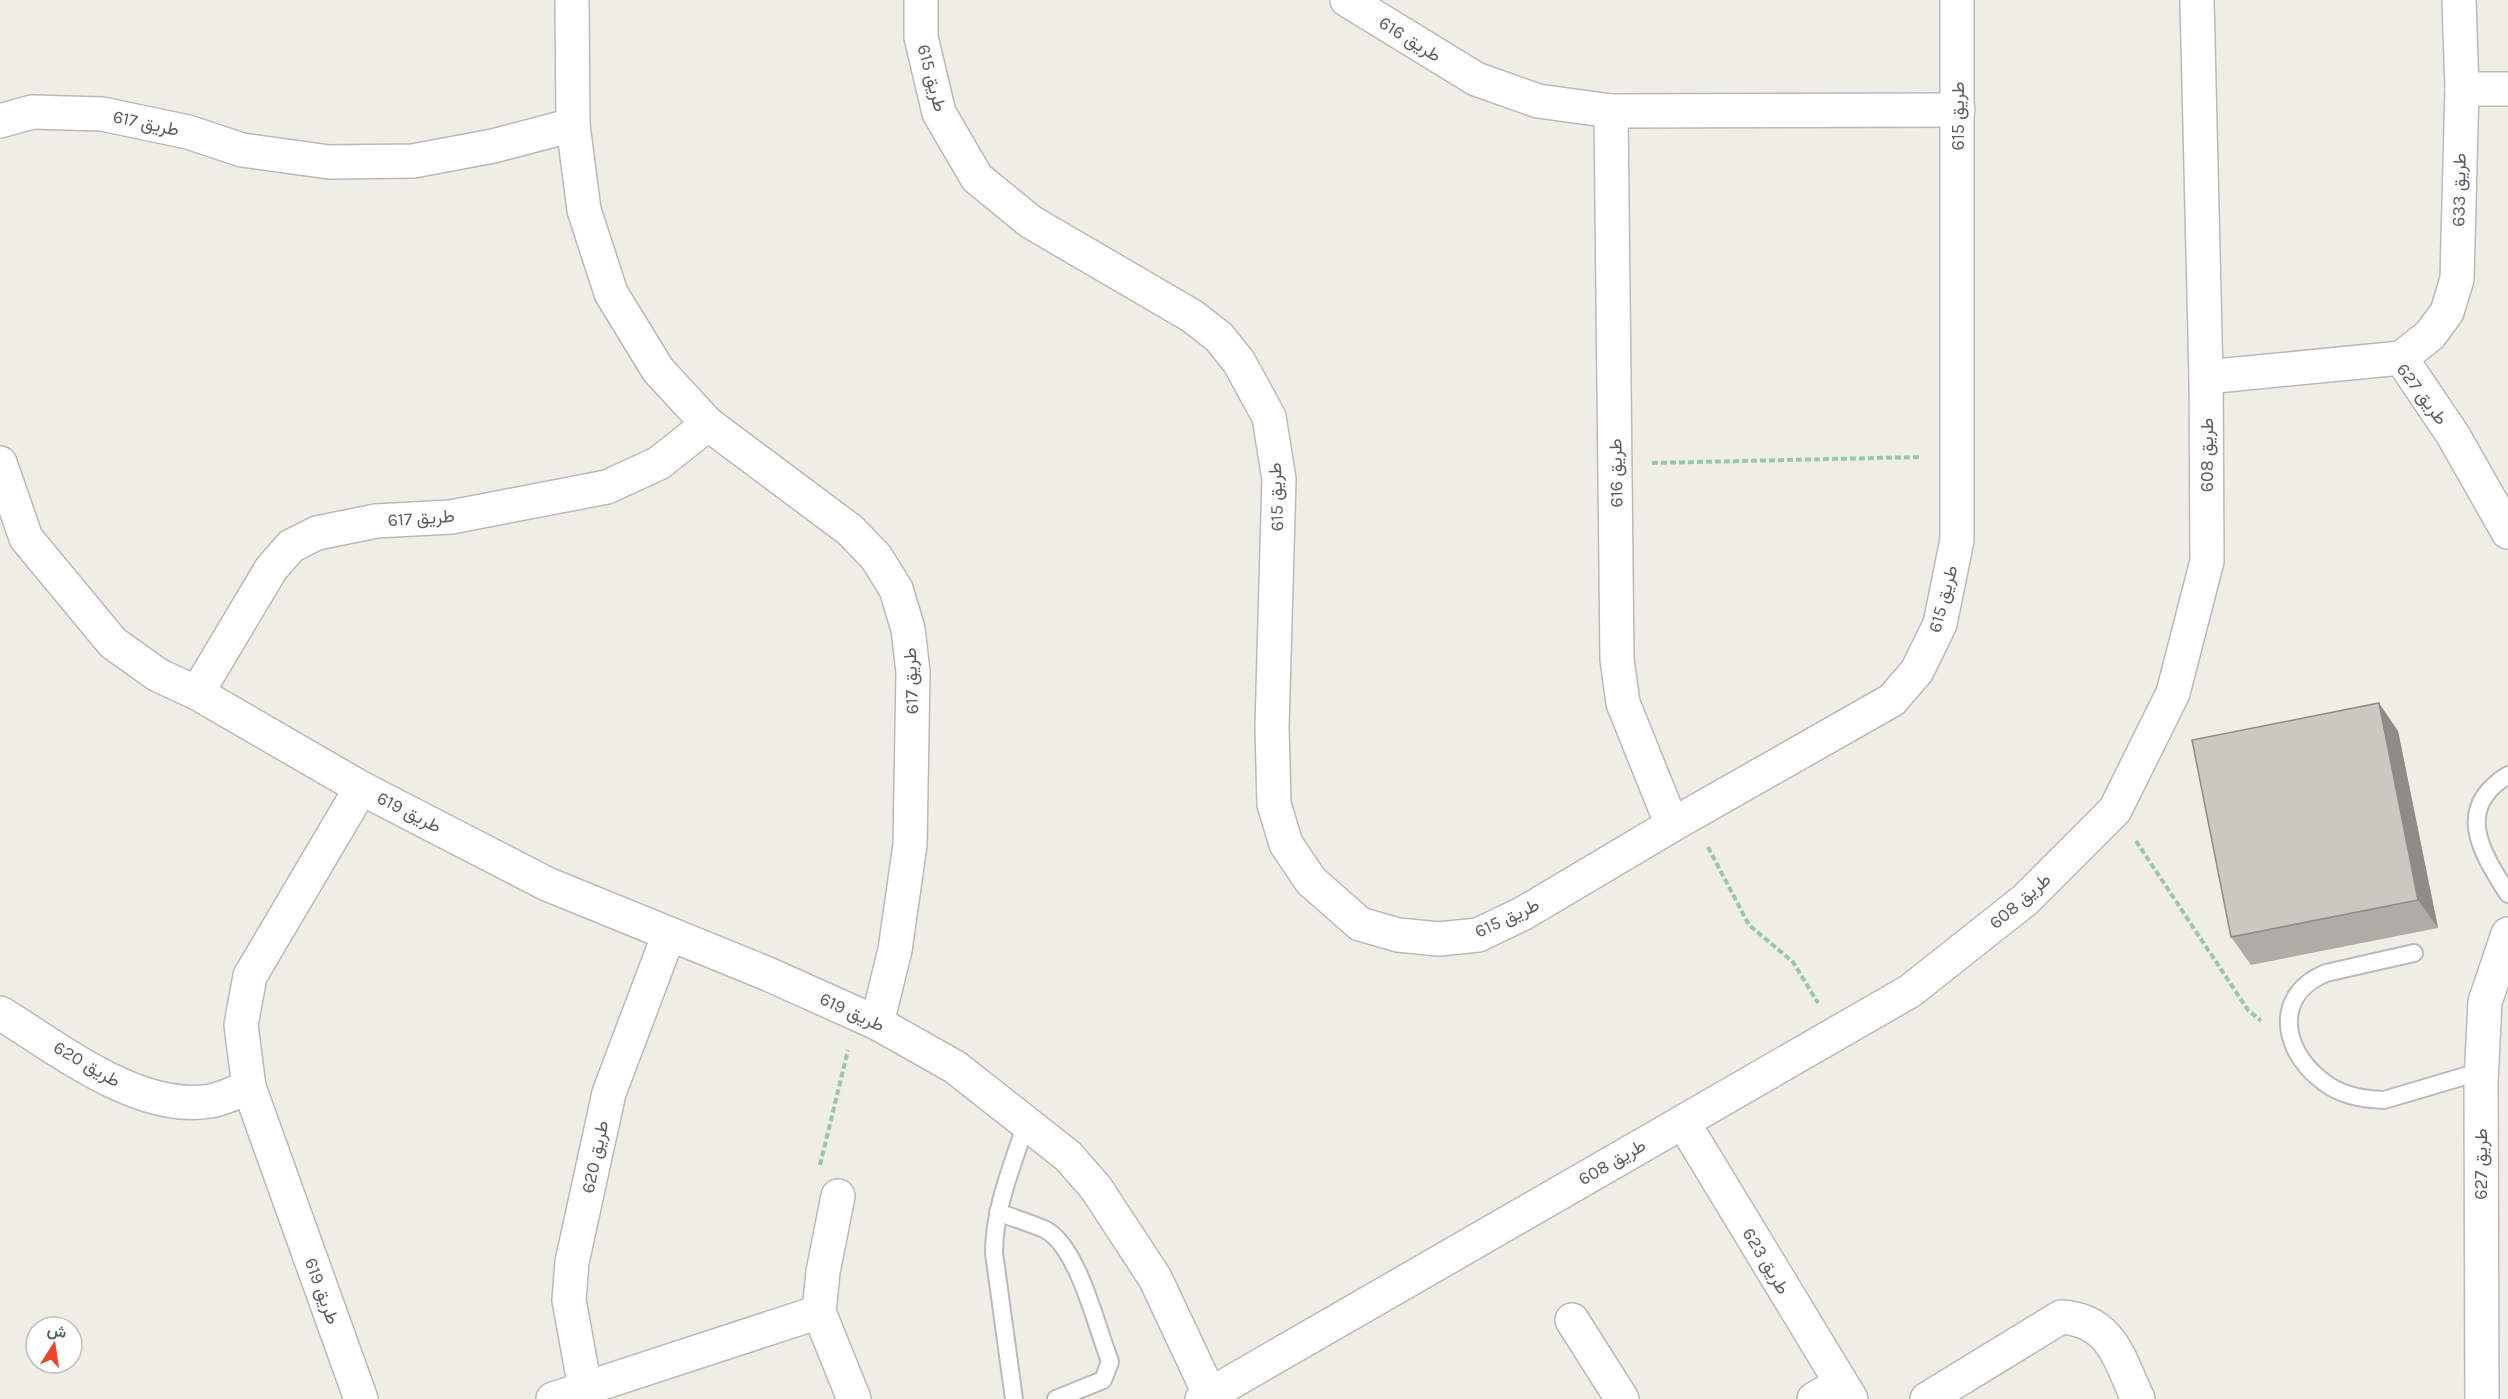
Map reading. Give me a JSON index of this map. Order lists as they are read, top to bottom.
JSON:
{
  "streets": {
    "street": [
      "طريق 616",
      "طريق 615",
      "طريق 617",
      "طريق 633",
      "طريق 627",
      "طريق 608",
      "طريق 619",
      "طريق 620",
      "طريق 623"
    ]
  },
  "crossings": [
    ["طريق 616", "طريق 615"],
    ["طريق 617", "طريق 619"],
    ["طريق 633", "طريق 627"],
    ["طريق 627", "طريق 608"],
    ["طريق 608", "طريق 619"],
    ["طريق 608", "طريق 623"],
    ["طريق 619", "طريق 620"]
  ],
  "north": "top"
}
